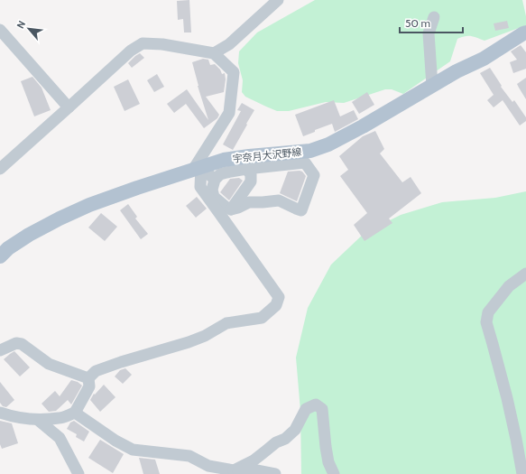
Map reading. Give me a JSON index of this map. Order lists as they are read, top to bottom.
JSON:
{
  "streets": {
    "main road": ["宇奈月大沢野線"]
  },
  "scale_bar": "50 m",
  "north": "top left"
}
